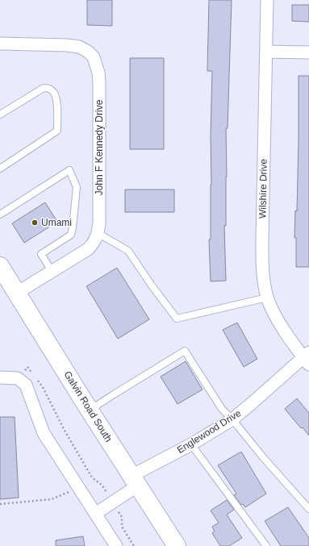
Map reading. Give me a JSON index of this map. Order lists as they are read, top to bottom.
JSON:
{
  "streets": {
    "main road": ["Galvin Road South"],
    "street": ["John F Kennedy Drive", "Wilshire Drive", "Englewood Drive"]
  },
  "crossings": [
    ["John F Kennedy Drive", "Galvin Road South"],
    ["Wilshire Drive", "Englewood Drive"],
    ["Galvin Road South", "Englewood Drive"]
  ],
  "places": ["Umami"]
}
